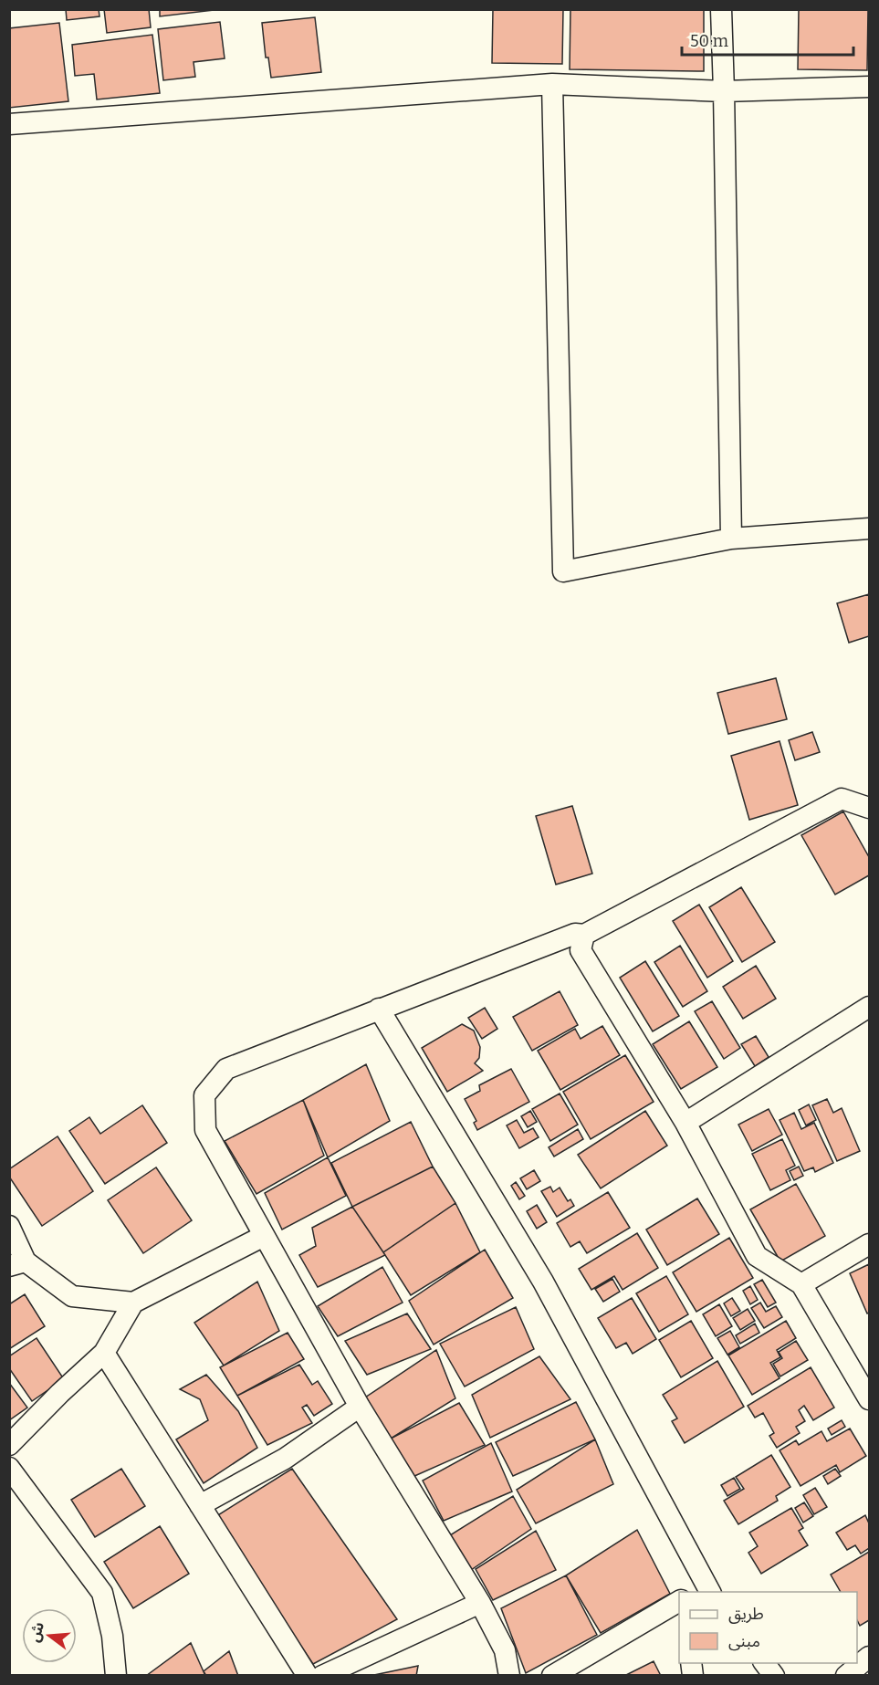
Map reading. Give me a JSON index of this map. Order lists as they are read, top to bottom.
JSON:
{
  "legend": ["طريق", "مبنى"],
  "scale_bar": "50 m",
  "north": "left"
}
